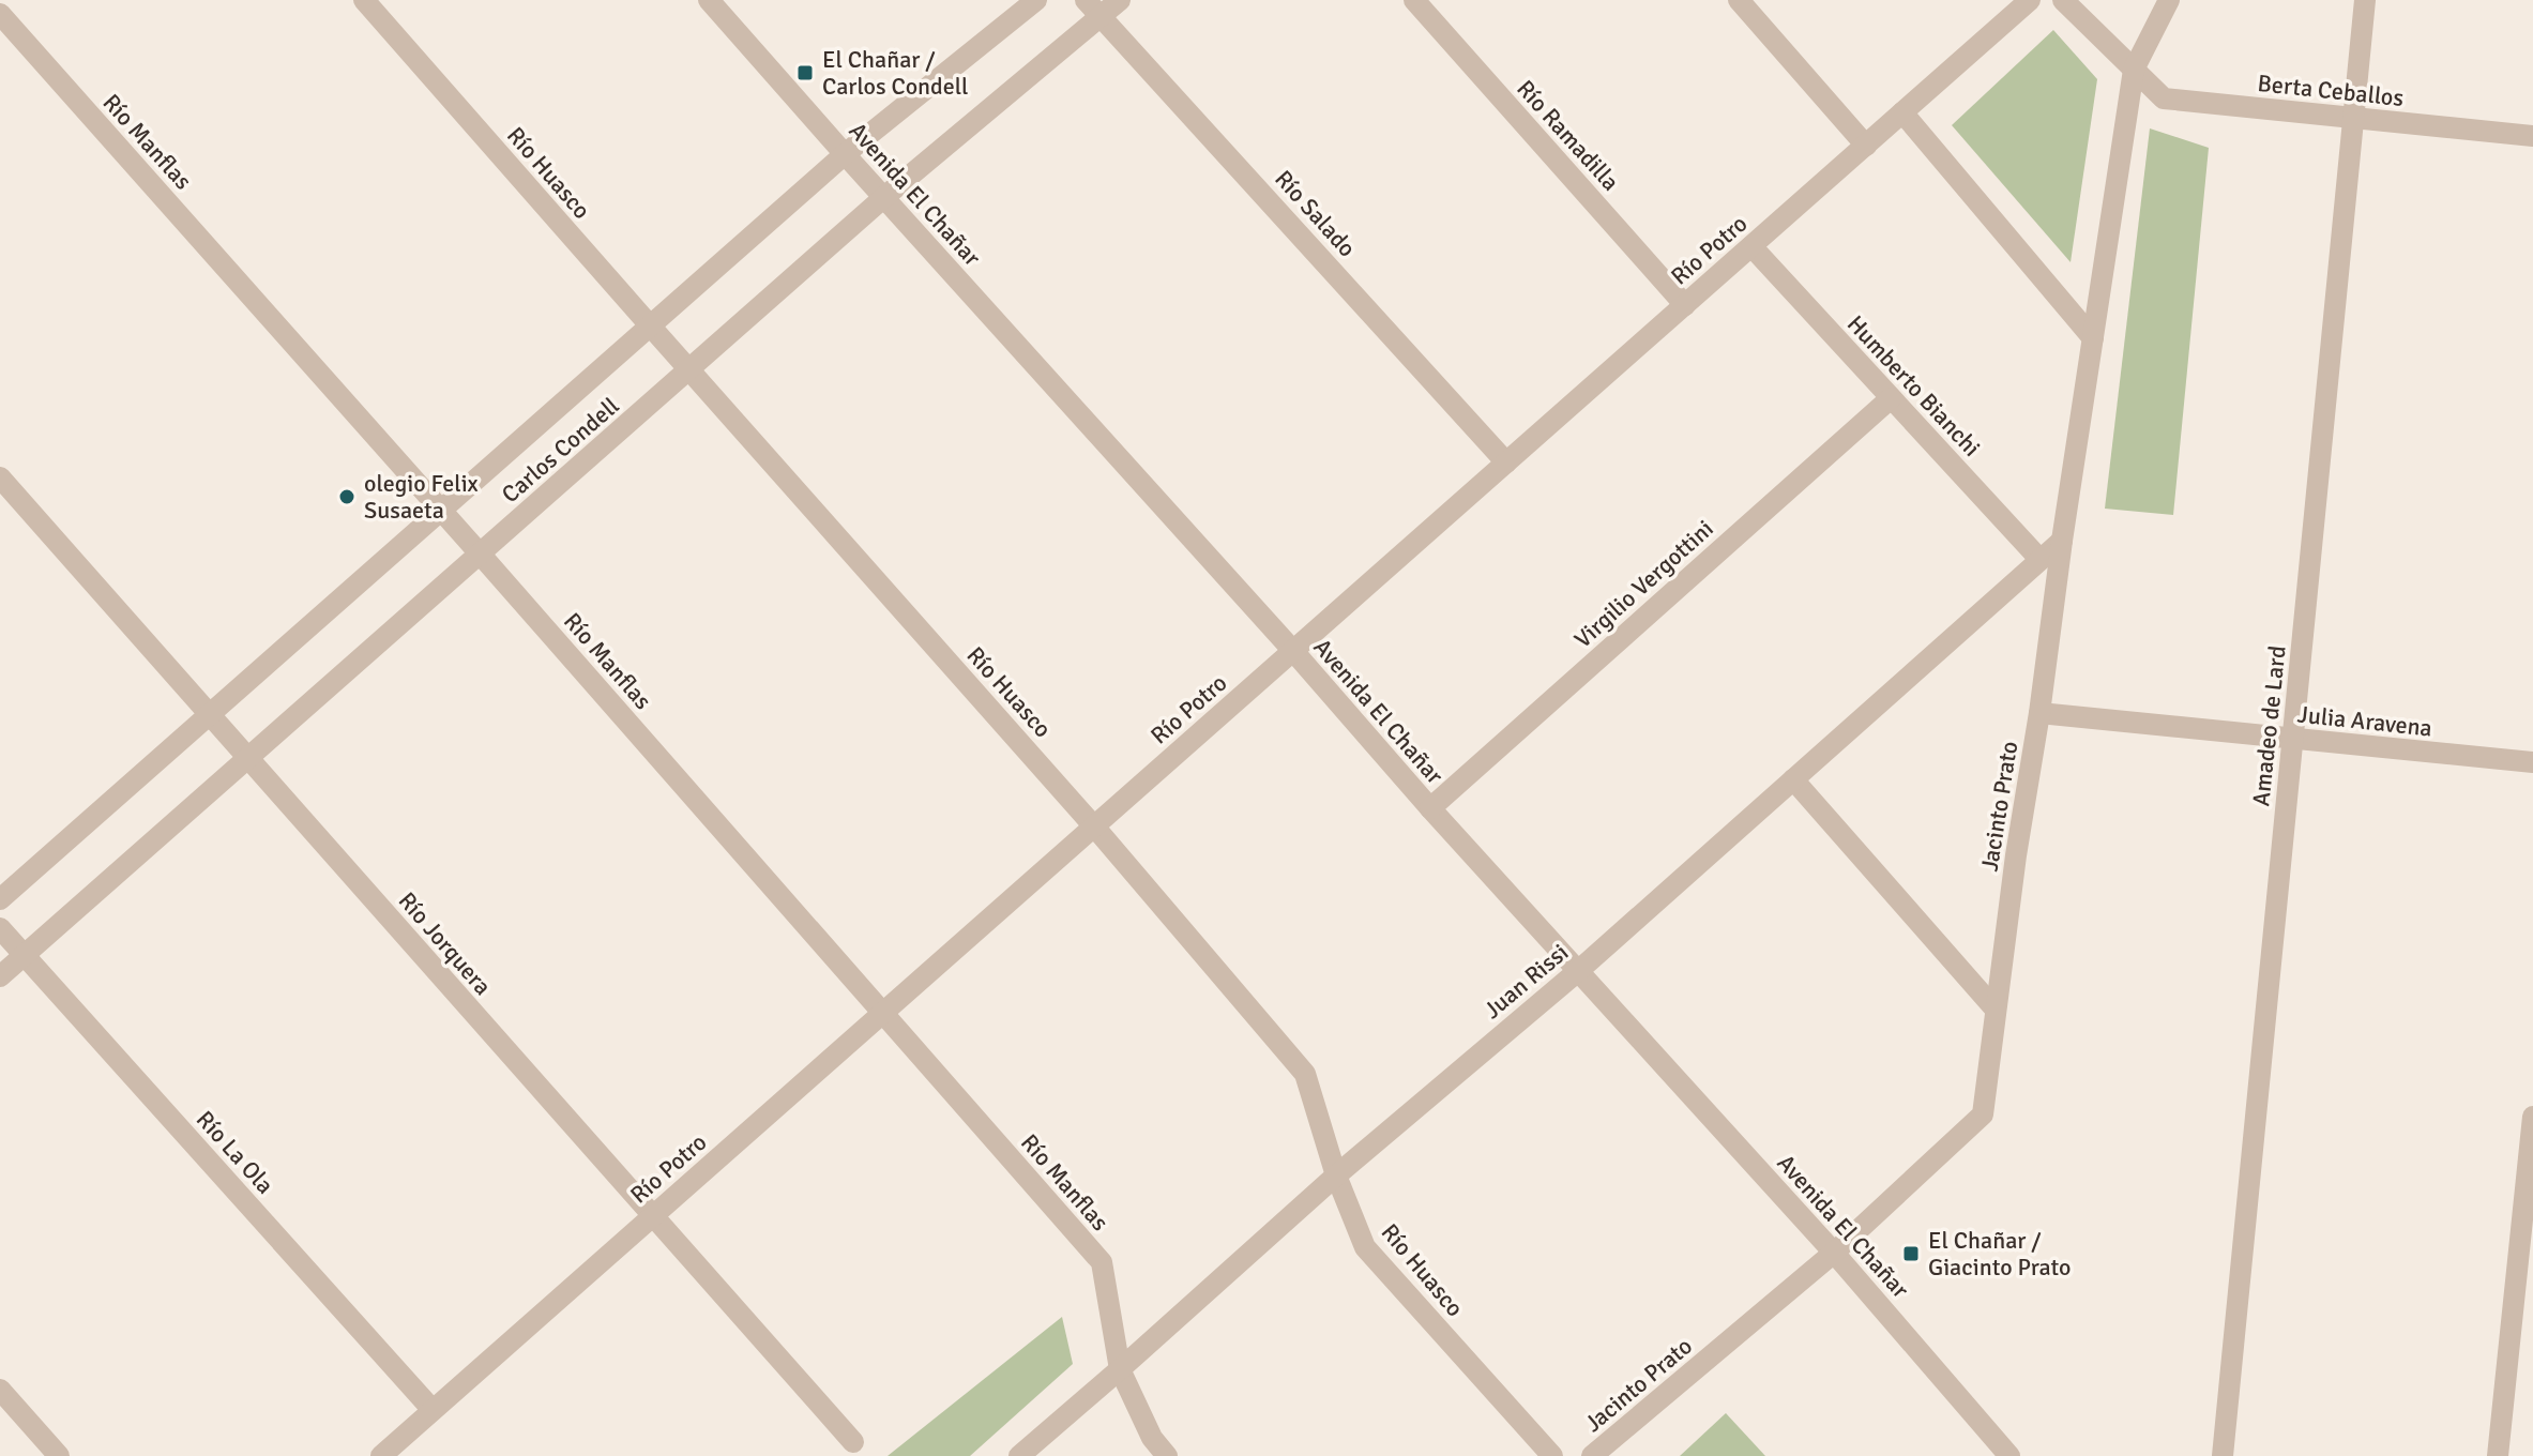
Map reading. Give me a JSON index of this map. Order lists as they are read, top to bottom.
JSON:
{
  "streets": {
    "street": [
      "Berta Ceballos",
      "Río Ramadilla",
      "Río Manflas",
      "Río Huasco",
      "Avenida El Chañar",
      "Río Salado",
      "Río Potro",
      "Humberto Bianchi",
      "Carlos Condell",
      "Virgilio Vergottini",
      "Julia Aravena",
      "Amadeo de Lard",
      "Jacinto Prato",
      "Río Jorquera",
      "Juan Rissi",
      "Río La Ola"
    ]
  },
  "crossings": [
    ["Berta Ceballos", "Amadeo de Lard"],
    ["Berta Ceballos", "Jacinto Prato"],
    ["Río Ramadilla", "Río Potro"],
    ["Río Manflas", "Río Potro"],
    ["Río Manflas", "Carlos Condell"],
    ["Río Manflas", "Juan Rissi"],
    ["Río Huasco", "Río Potro"],
    ["Río Huasco", "Carlos Condell"],
    ["Río Huasco", "Juan Rissi"],
    ["Avenida El Chañar", "Río Potro"],
    ["Avenida El Chañar", "Carlos Condell"],
    ["Avenida El Chañar", "Virgilio Vergottini"],
    ["Avenida El Chañar", "Jacinto Prato"],
    ["Avenida El Chañar", "Juan Rissi"],
    ["Río Salado", "Río Potro"],
    ["Río Salado", "Carlos Condell"],
    ["Río Potro", "Humberto Bianchi"],
    ["Río Potro", "Río Jorquera"],
    ["Río Potro", "Río La Ola"],
    ["Humberto Bianchi", "Virgilio Vergottini"],
    ["Humberto Bianchi", "Juan Rissi"],
    ["Carlos Condell", "Río Jorquera"],
    ["Carlos Condell", "Río La Ola"],
    ["Julia Aravena", "Amadeo de Lard"],
    ["Julia Aravena", "Jacinto Prato"],
    ["Jacinto Prato", "Juan Rissi"]
  ],
  "places": {
    "transit": ["El Chañar / Carlos Condell", "El Chañar / Giacinto Prato"],
    "other": ["olegio Felix Susaeta"]
  }
}
